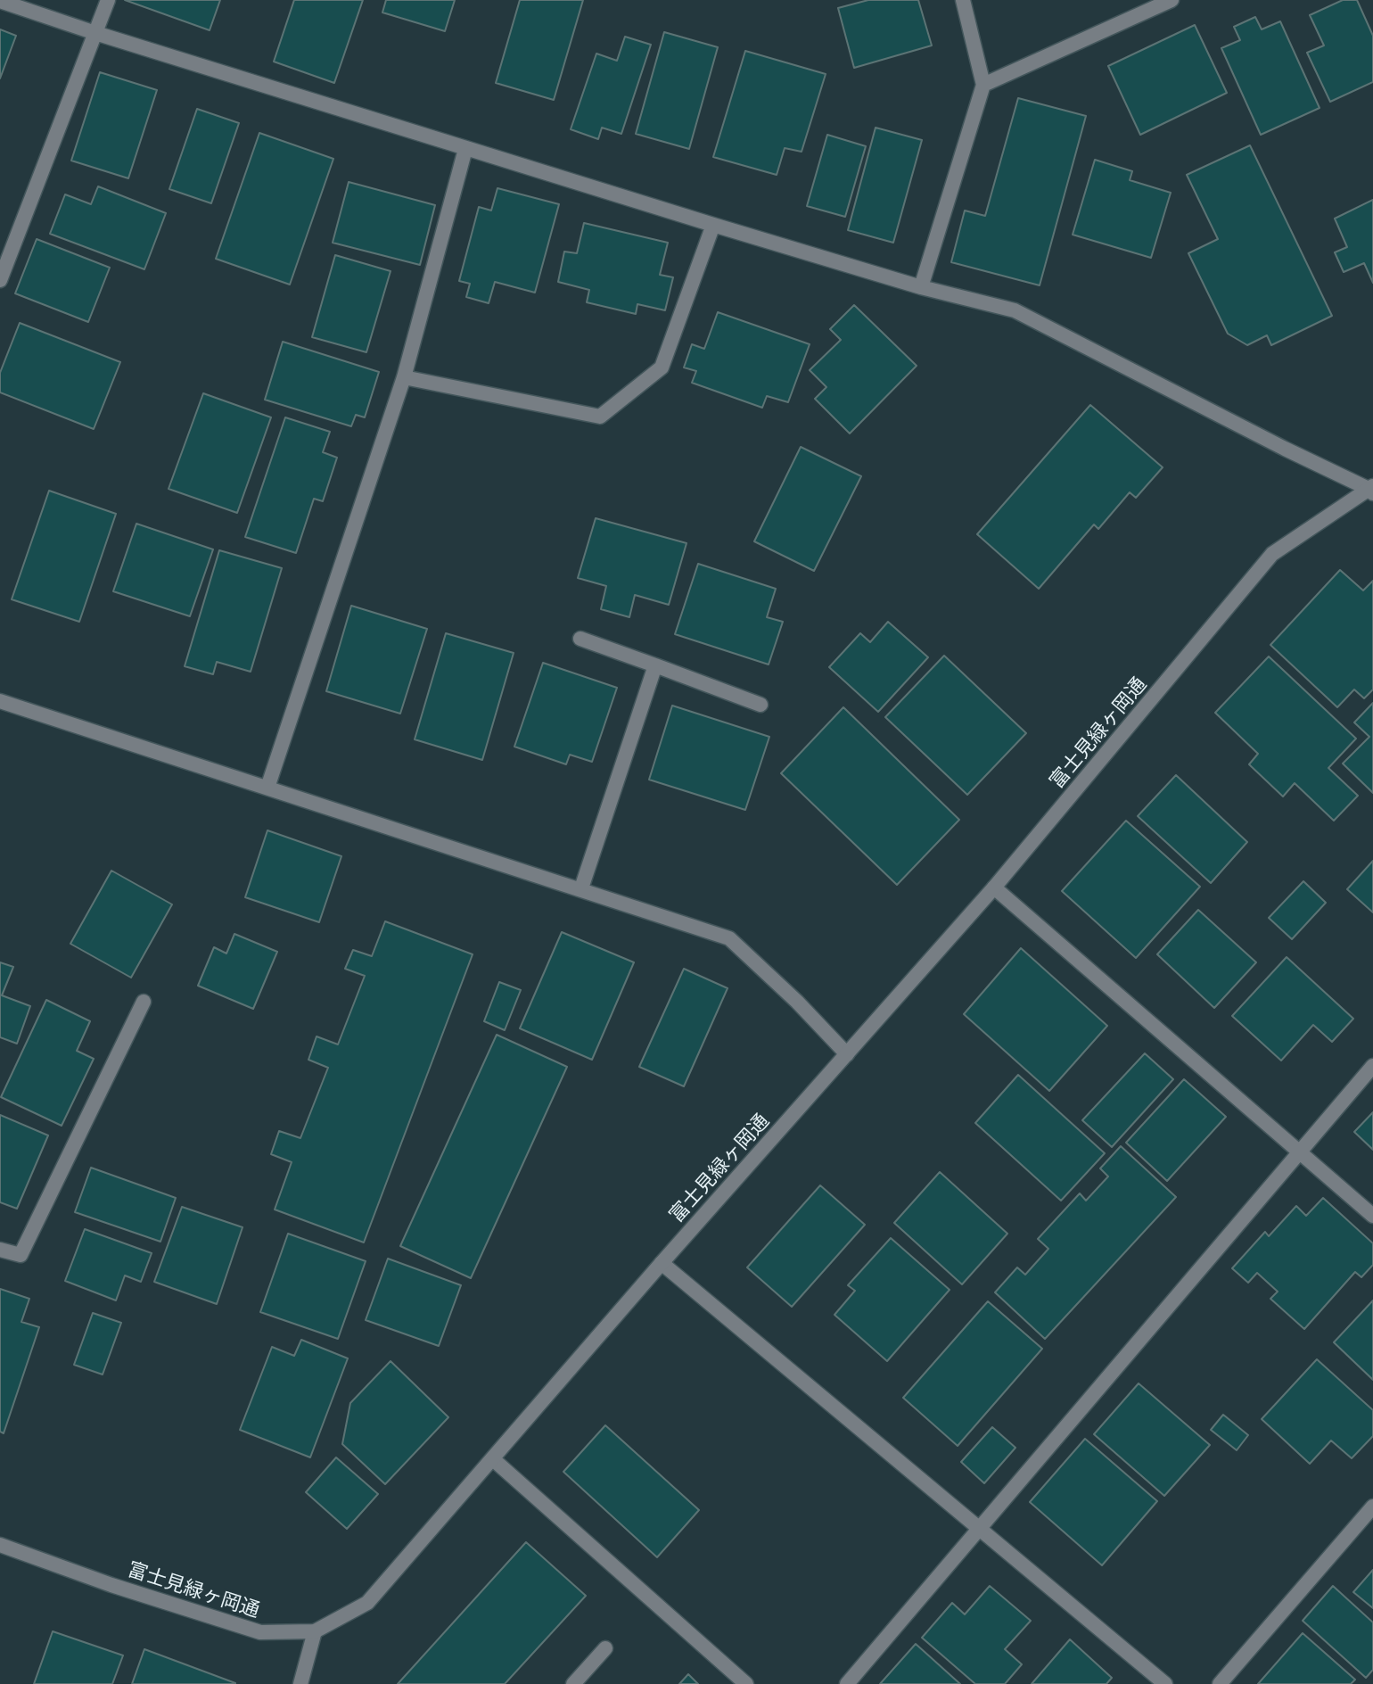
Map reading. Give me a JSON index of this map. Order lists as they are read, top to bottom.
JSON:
{
  "streets": {
    "street": ["富士見緑ヶ岡通"]
  }
}
